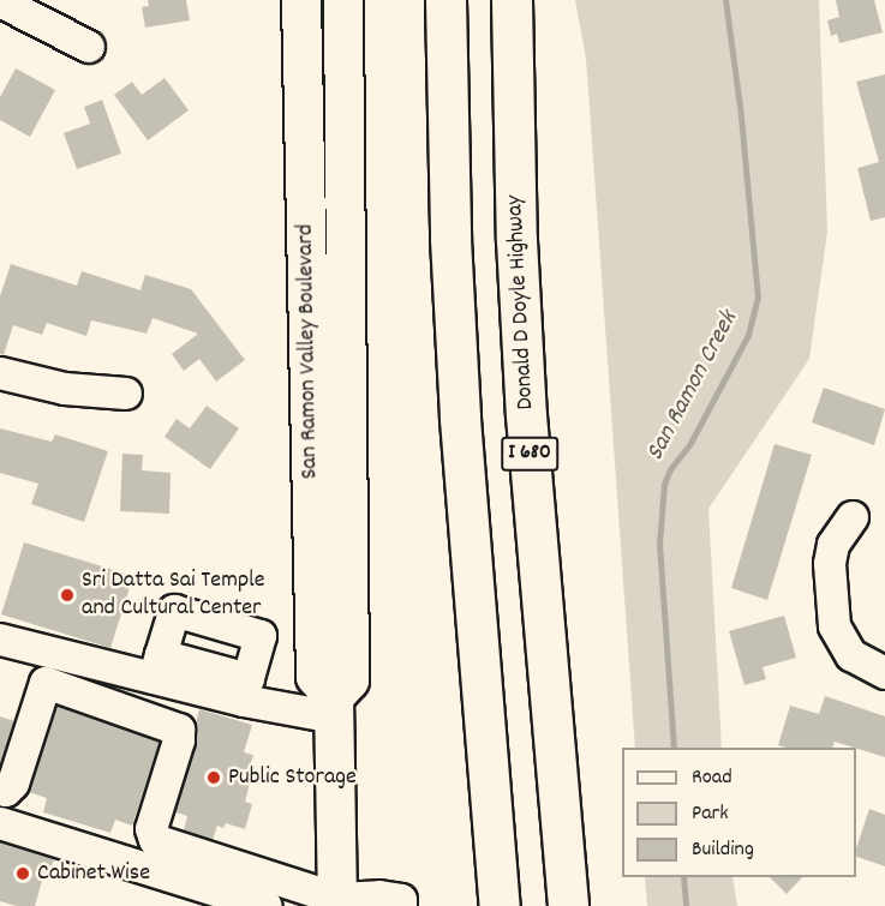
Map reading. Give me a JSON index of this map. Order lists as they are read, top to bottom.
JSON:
{
  "streets": {
    "highway": ["Donald D Doyle Highway", "I 680"],
    "main road": ["San Ramon Valley Boulevard"]
  },
  "water": ["San Ramon Creek"],
  "places": ["Sri Datta Sai Temple and Cultural Center", "Public Storage", "Cabinet Wise"],
  "legend": ["Road", "Park", "Building"]
}
